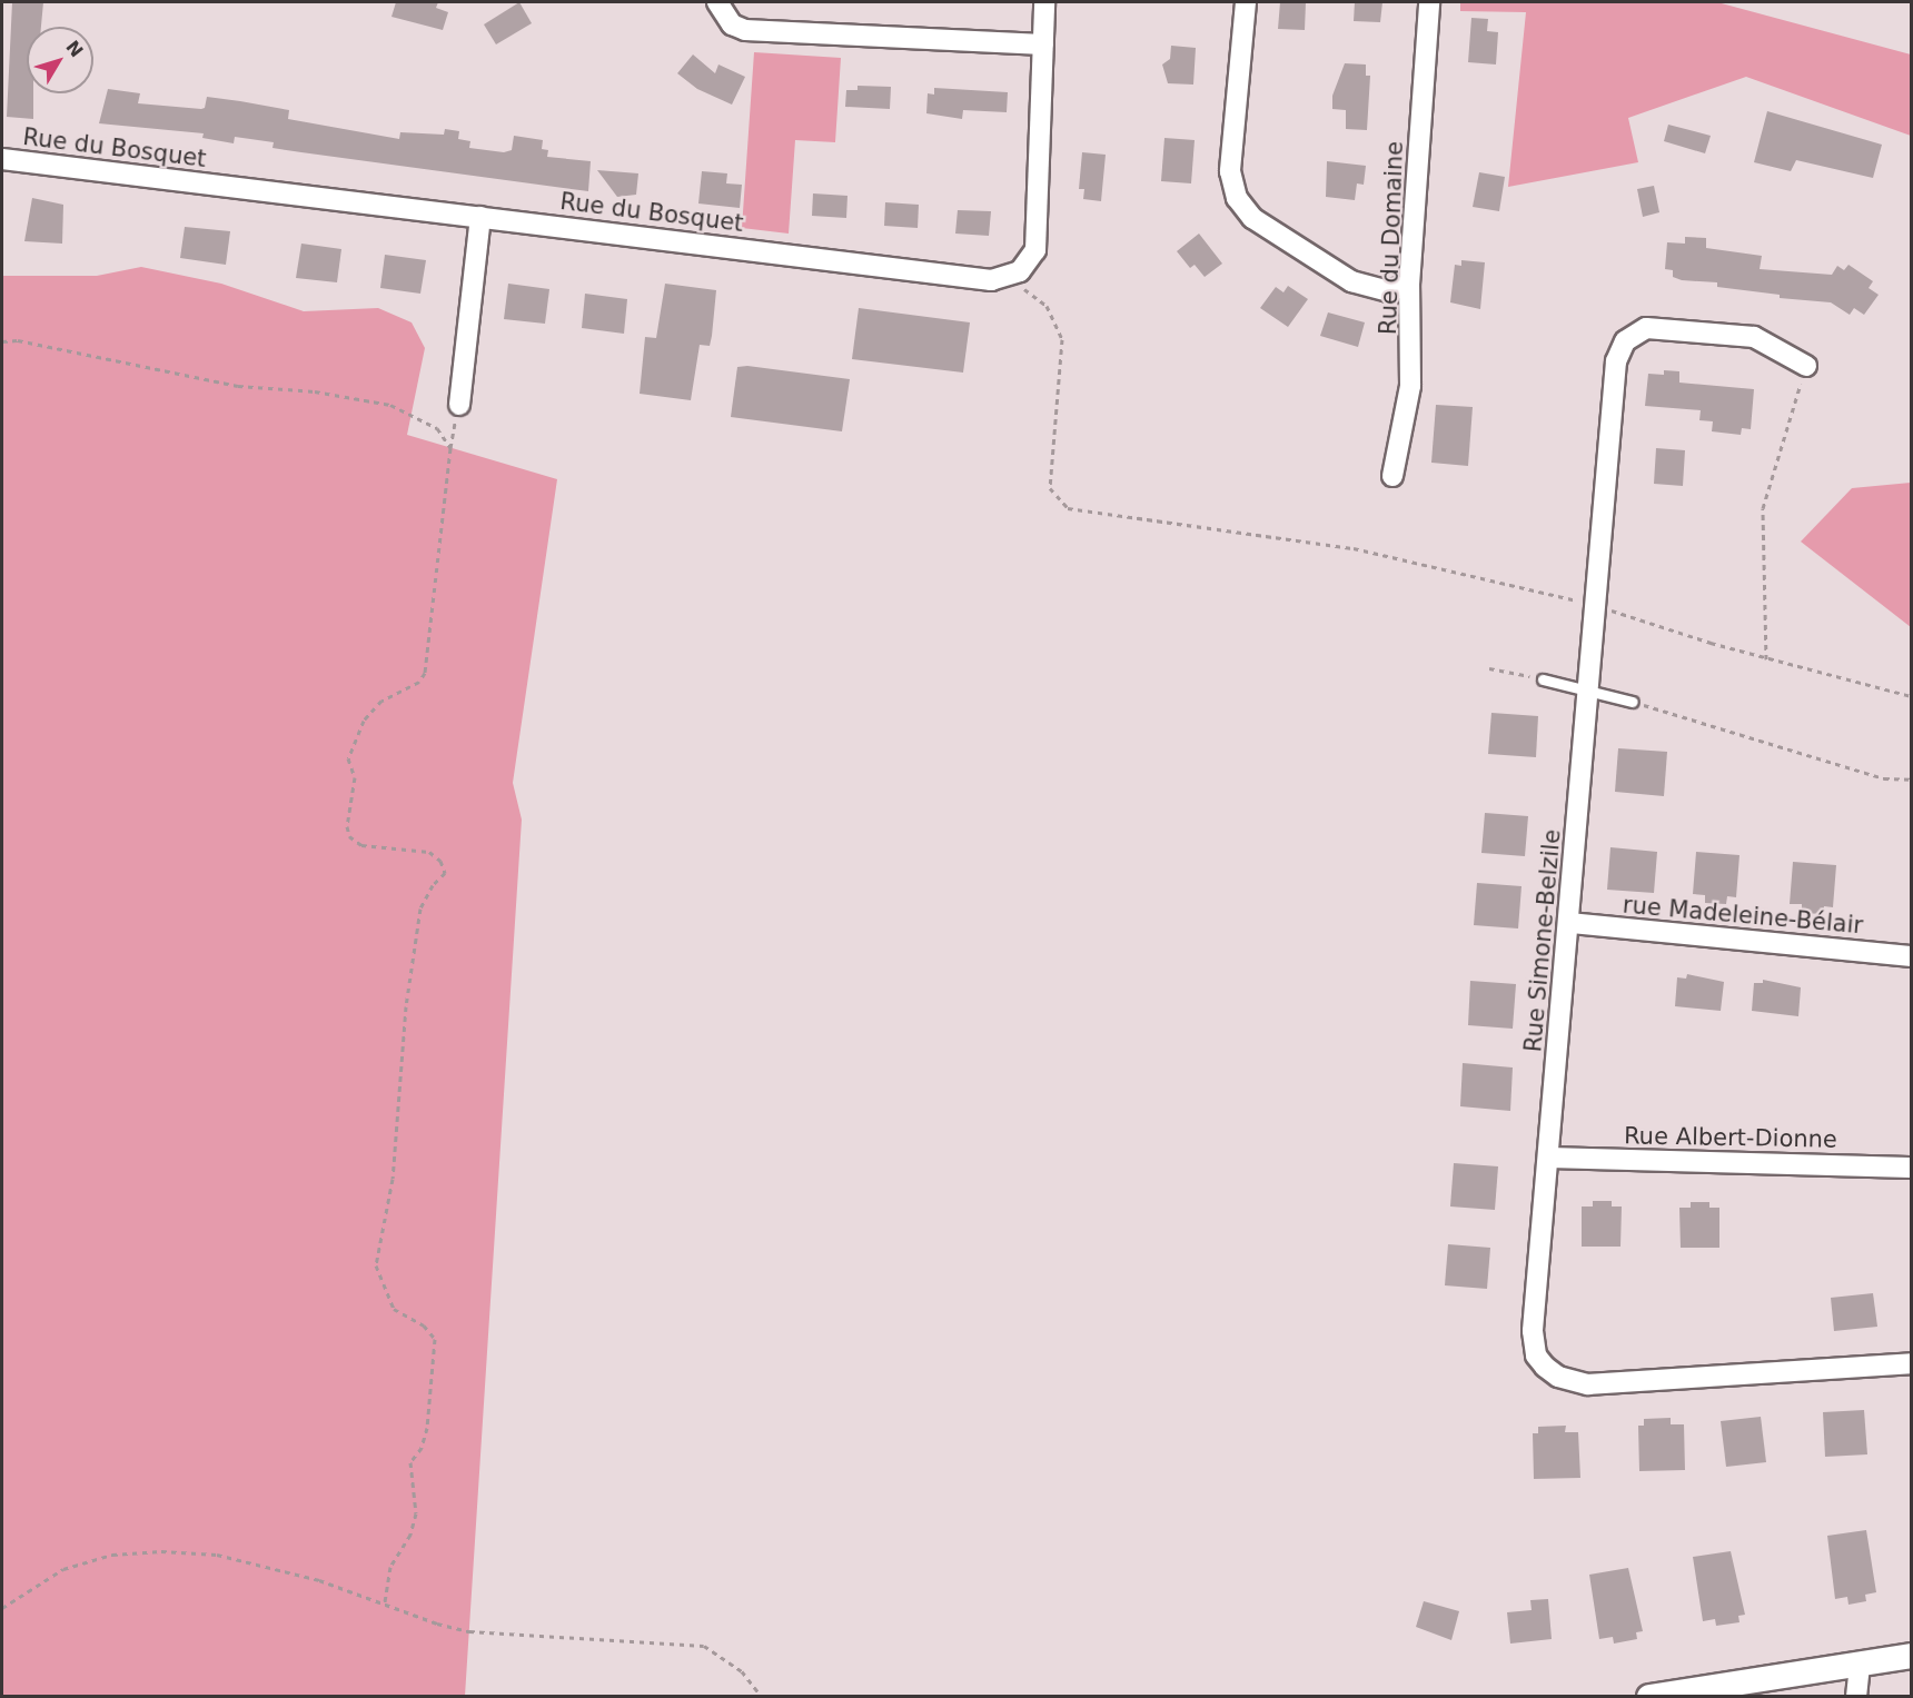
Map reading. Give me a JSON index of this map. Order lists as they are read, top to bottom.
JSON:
{
  "streets": {
    "street": [
      "Rue du Bosquet",
      "Rue du Domaine",
      "rue Madeleine-Bélair",
      "Rue Simone-Belzile",
      "Rue Albert-Dionne"
    ]
  },
  "crossings": [
    ["rue Madeleine-Bélair", "Rue Simone-Belzile"],
    ["Rue Simone-Belzile", "Rue Albert-Dionne"]
  ],
  "north": "top right"
}
